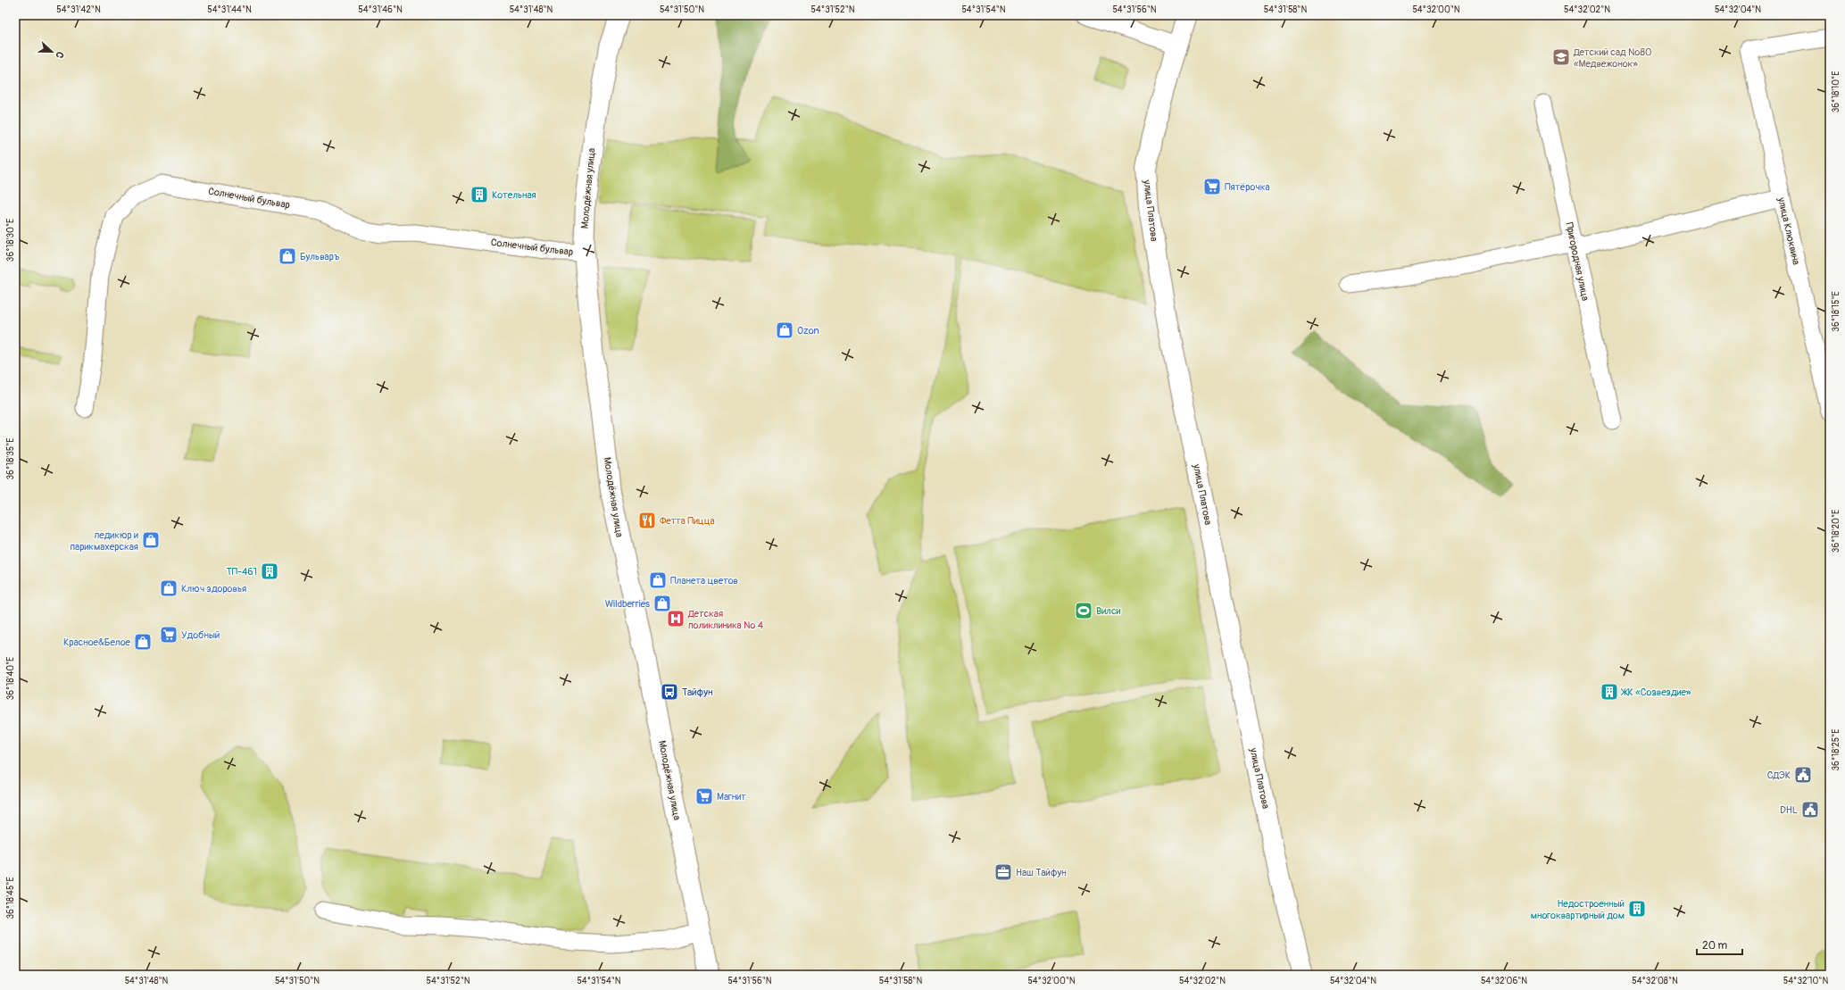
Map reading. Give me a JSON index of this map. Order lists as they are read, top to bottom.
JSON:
{
  "streets": {
    "street": [
      "Молодёжная улица",
      "Солнечный бульвар",
      "улица Платова",
      "улица Клюквина",
      "Пригородная улица"
    ]
  },
  "crossings": [
    ["Молодёжная улица", "Солнечный бульвар"]
  ],
  "places": {
    "school or university": ["Детский сад №80 «Медвежонок»"],
    "supermarket": ["Пятёрочка", "Удобный", "Магнит"],
    "building": [
      "Котельная",
      "ТП-461",
      "ЖК «Созвездие»",
      "Недостроенный многоквартирный дом"
    ],
    "shop": [
      "Бульваръ",
      "Ozon",
      "педикюр и парикмахерская",
      "Планета цветов",
      "Ключ здоровья",
      "Wildberries",
      "Красное&Белое"
    ],
    "restaurant": ["Фетта Пицца"],
    "sports": ["Вилси"],
    "hospital": ["Детская поликлиника № 4"],
    "bus stop": ["Тайфун"],
    "public building": ["СДЭК", "DHL"],
    "office": ["Наш Тайфун"]
  },
  "scale_bar": "20 m",
  "north": "right",
  "coordinates": [
    "54°31'42\"N",
    "54°31'44\"N",
    "54°31'46\"N",
    "54°31'48\"N",
    "54°31'50\"N",
    "54°31'52\"N",
    "54°31'54\"N",
    "54°31'56\"N",
    "54°31'58\"N",
    "54°32'00\"N",
    "54°32'02\"N",
    "54°32'04\"N",
    "36°18'10\"E",
    "36°18'30\"E",
    "36°18'15\"E",
    "36°18'35\"E",
    "36°18'20\"E",
    "36°18'40\"E",
    "36°18'25\"E",
    "36°18'45\"E",
    "54°32'06\"N",
    "54°32'08\"N",
    "54°32'10\"N"
  ]
}
